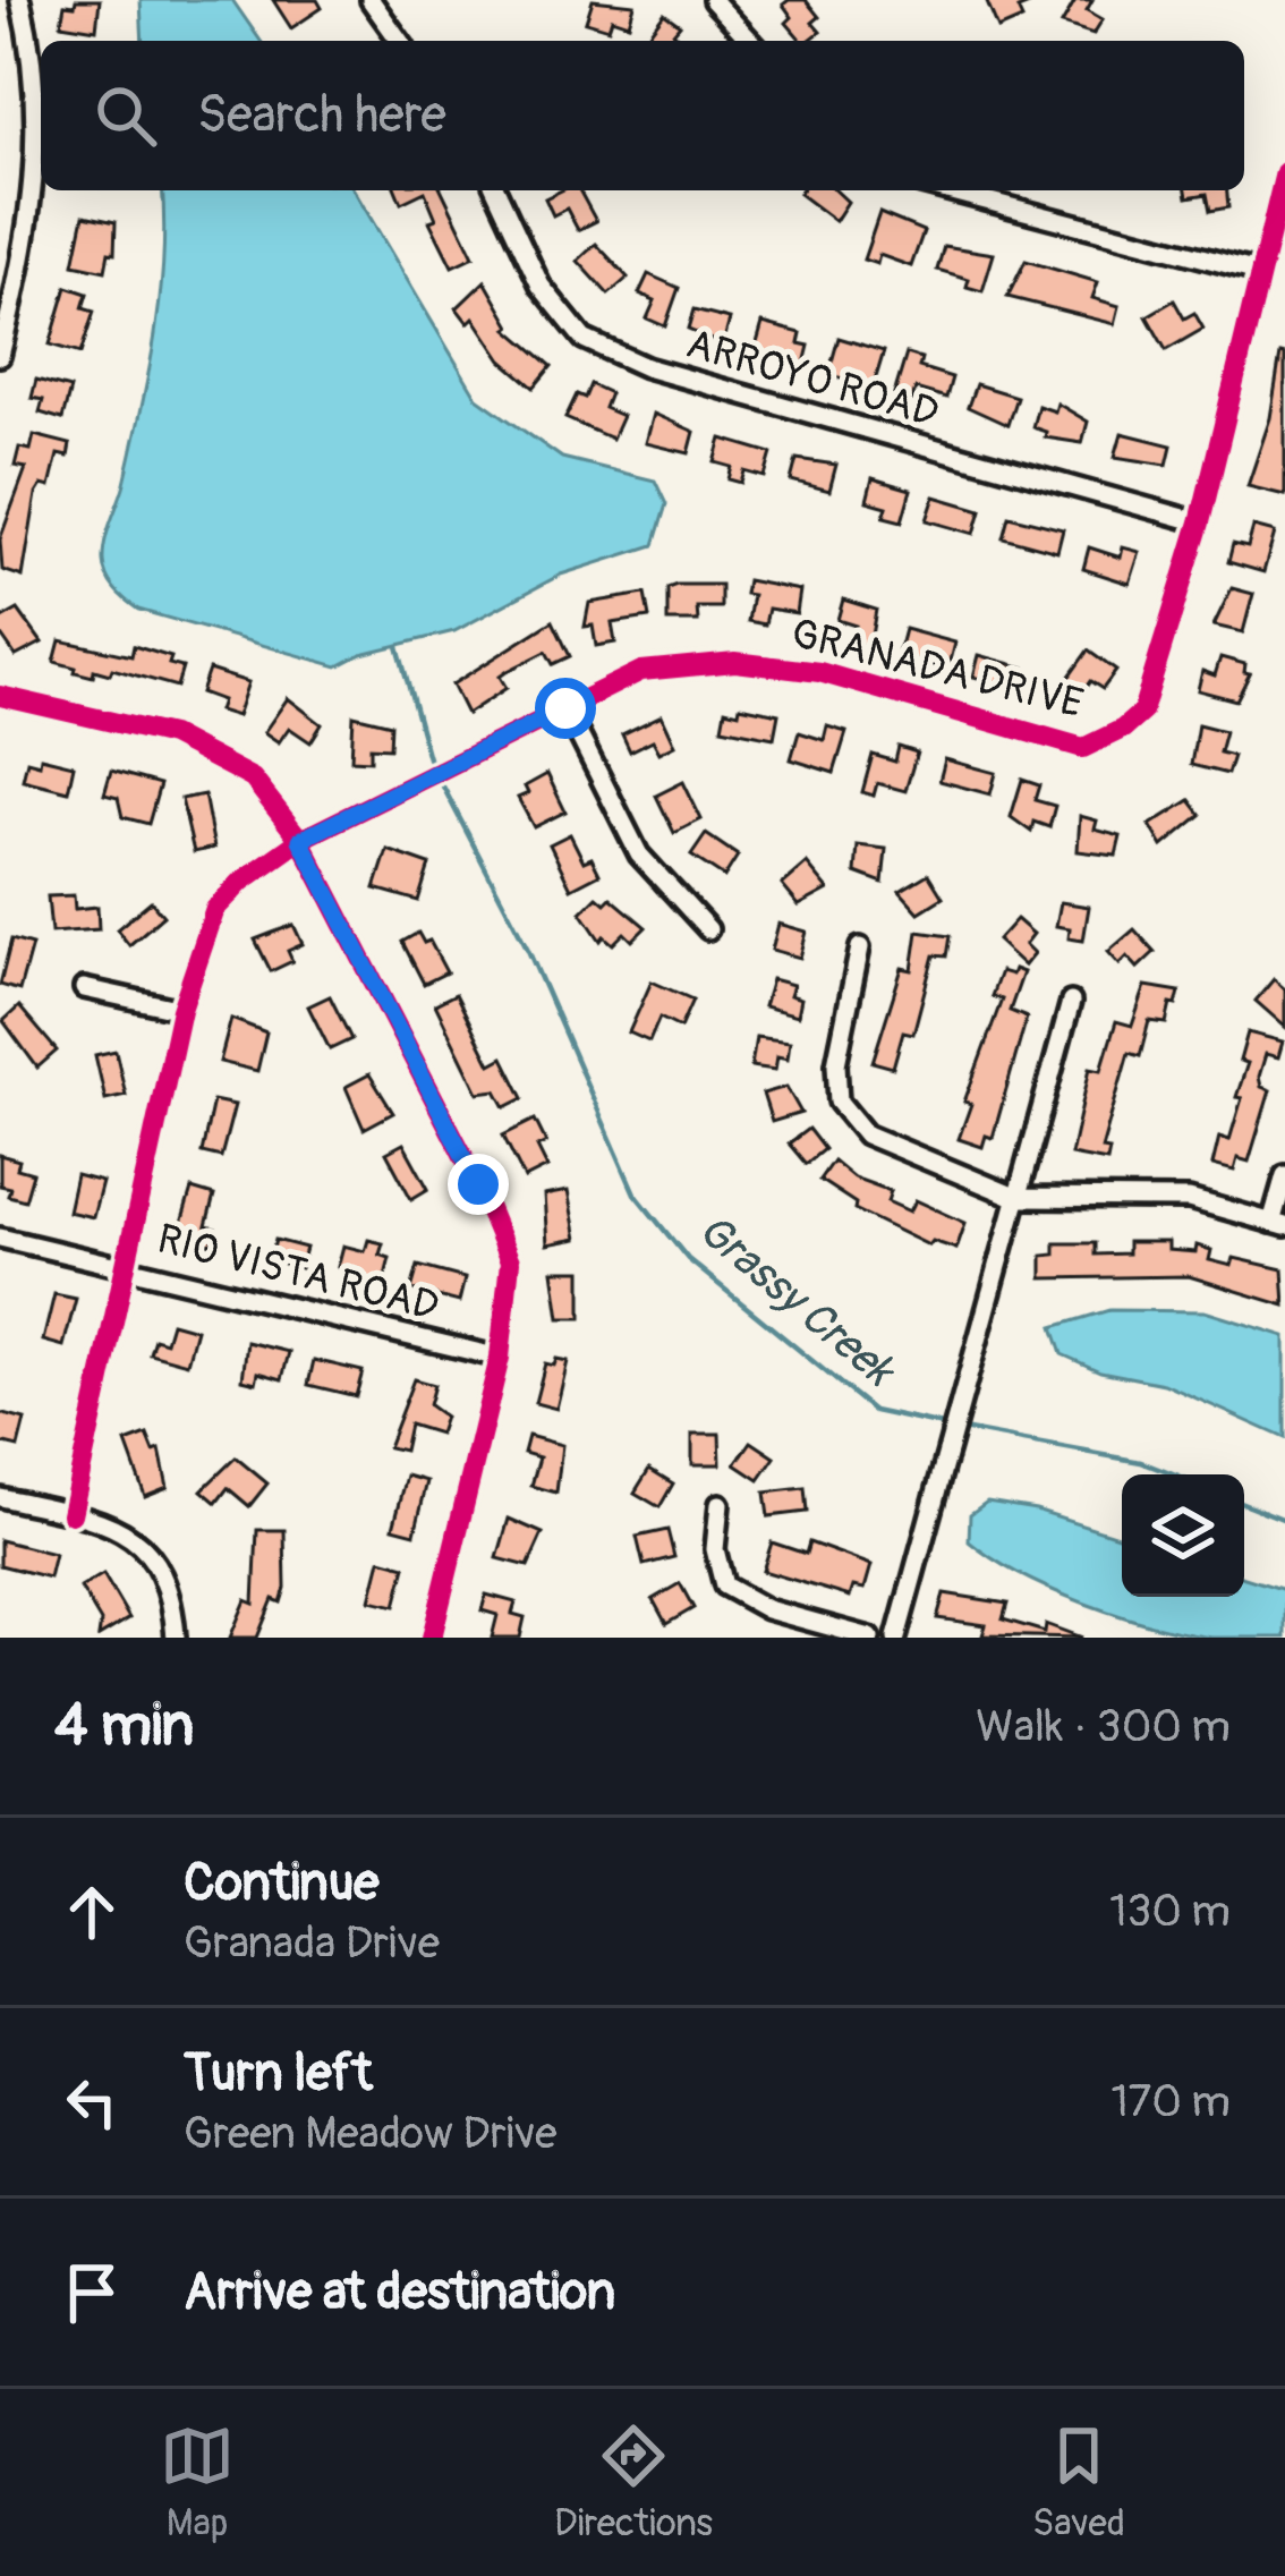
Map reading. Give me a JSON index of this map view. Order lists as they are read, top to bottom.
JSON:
{
  "streets": {
    "street": ["ARROYO ROAD", "GRANADA DRIVE", "RIO VISTA ROAD"]
  },
  "crossings": [
    ["ARROYO ROAD", "GRANADA DRIVE"],
    ["GRANADA DRIVE", "RIO VISTA ROAD"]
  ],
  "water": ["Grassy Creek"],
  "page": {
    "search": "Search here",
    "heading": ["4 min", "Walk · 300 m"],
    "list": [
      ["Continue", "Granada Drive", "130 m"],
      ["Turn left", "Green Meadow Drive", "170 m"],
      "Arrive at destination"
    ],
    "nav": ["Map", "Directions", "Saved"]
  }
}
